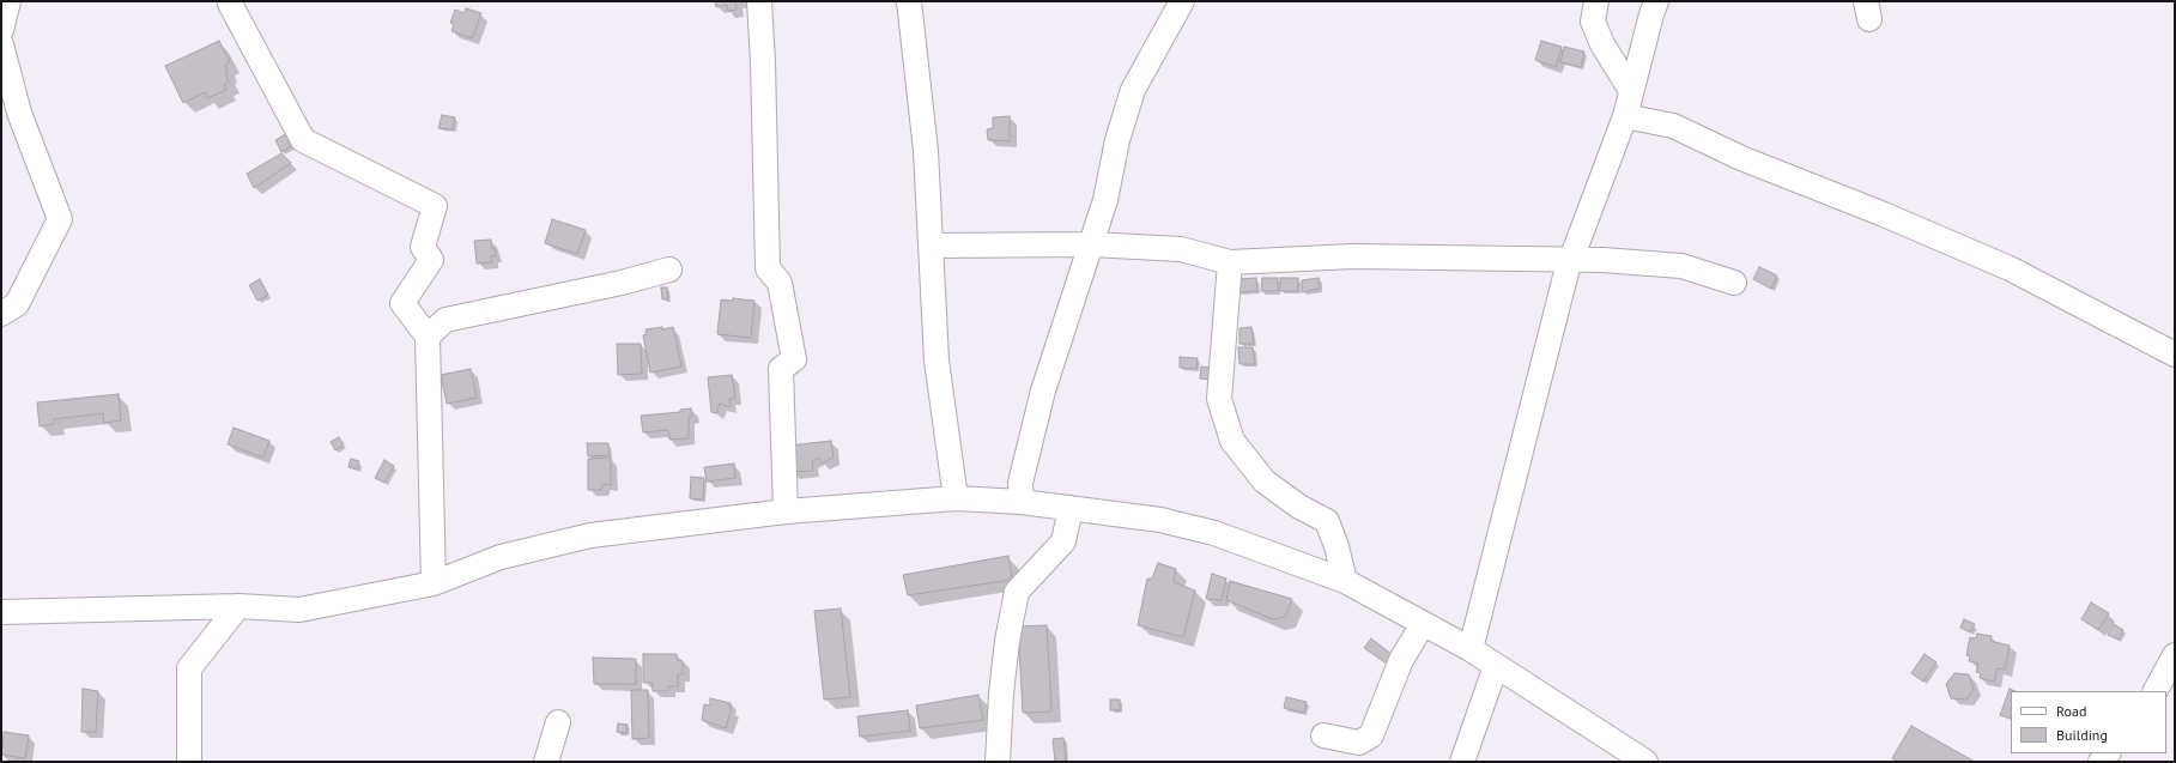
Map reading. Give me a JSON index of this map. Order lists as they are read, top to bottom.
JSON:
{
  "legend": ["Road", "Building"]
}
